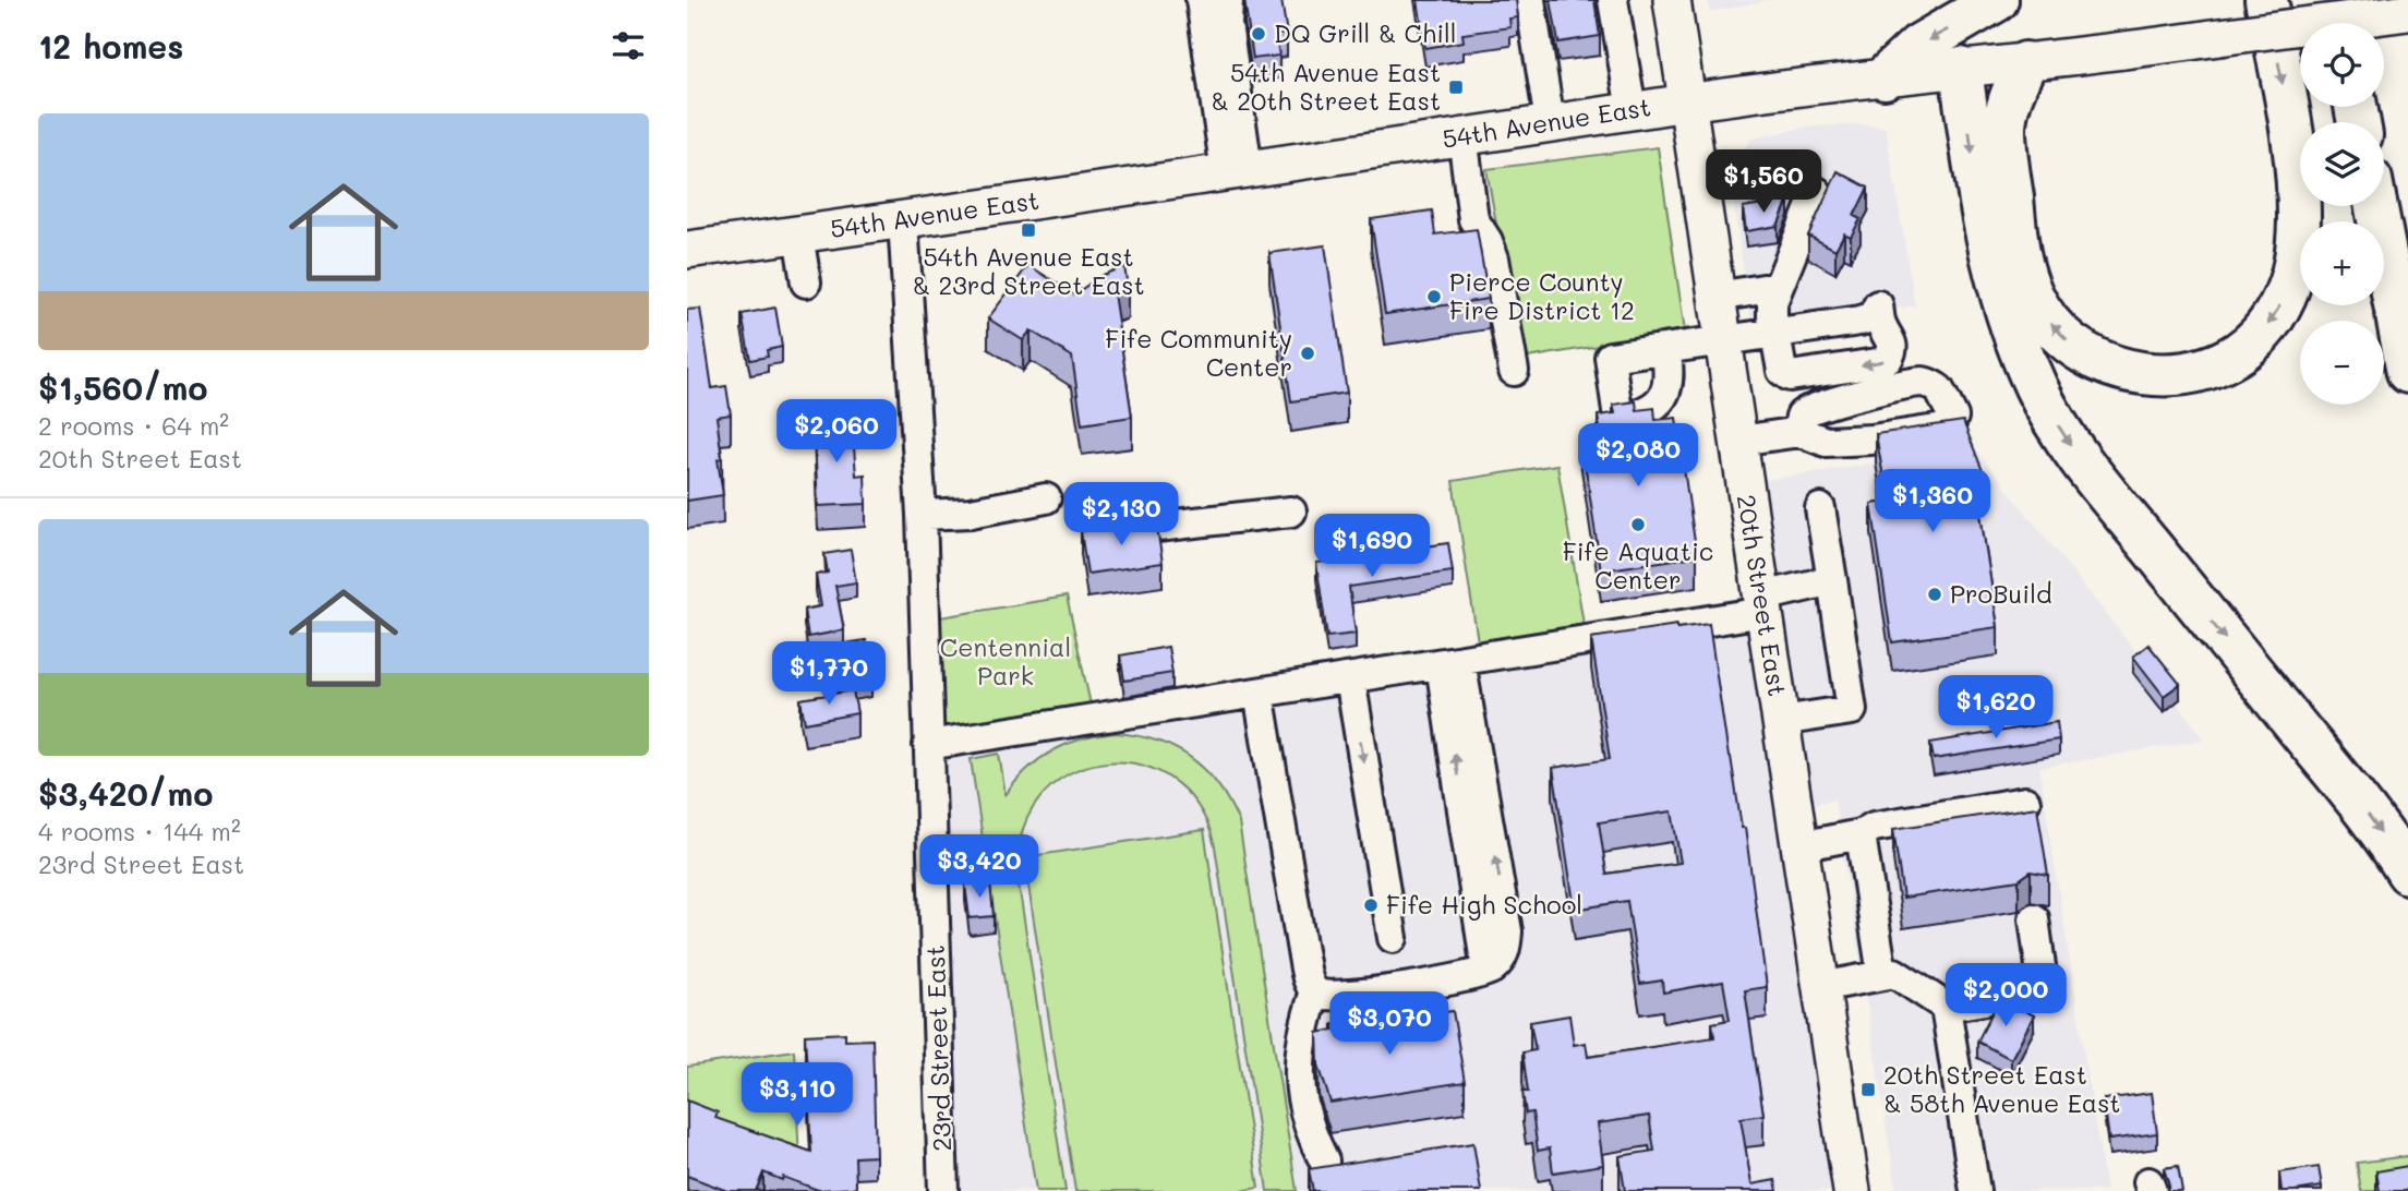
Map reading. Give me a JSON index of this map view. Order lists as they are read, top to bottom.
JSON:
{
  "streets": {
    "main road": ["54th Avenue East", "20th Street East"],
    "street": ["23rd Street East"]
  },
  "crossings": [
    ["54th Avenue East", "20th Street East"],
    ["54th Avenue East", "23rd Street East"]
  ],
  "parks": ["Centennial Park"],
  "places": {
    "other": [
      "DQ Grill & Chill",
      "Pierce County Fire District 12",
      "Fife Community Center",
      "Fife Aquatic Center",
      "ProBuild",
      "Fife High School"
    ],
    "transit": ["54th Avenue East & 20th Street East", "54th Avenue East & 23rd Street East", "20th Street East & 58th Avenue East"]
  },
  "page": {
    "heading": "12 homes",
    "map_buttons": ["+", "−"],
    "list": [
      {
        "name": "$1,560/mo",
        "note": "2 rooms · 64 m² · 20th Street East"
      },
      {
        "name": "$3,420/mo",
        "note": "4 rooms · 144 m² · 23rd Street East"
      }
    ],
    "price": [
      "$1,560",
      "$2,060",
      "$2,080",
      "$1,360",
      "$2,130",
      "$1,690",
      "$1,770",
      "$1,620",
      "$3,420",
      "$2,000",
      "$3,070",
      "$3,110"
    ]
  }
}
